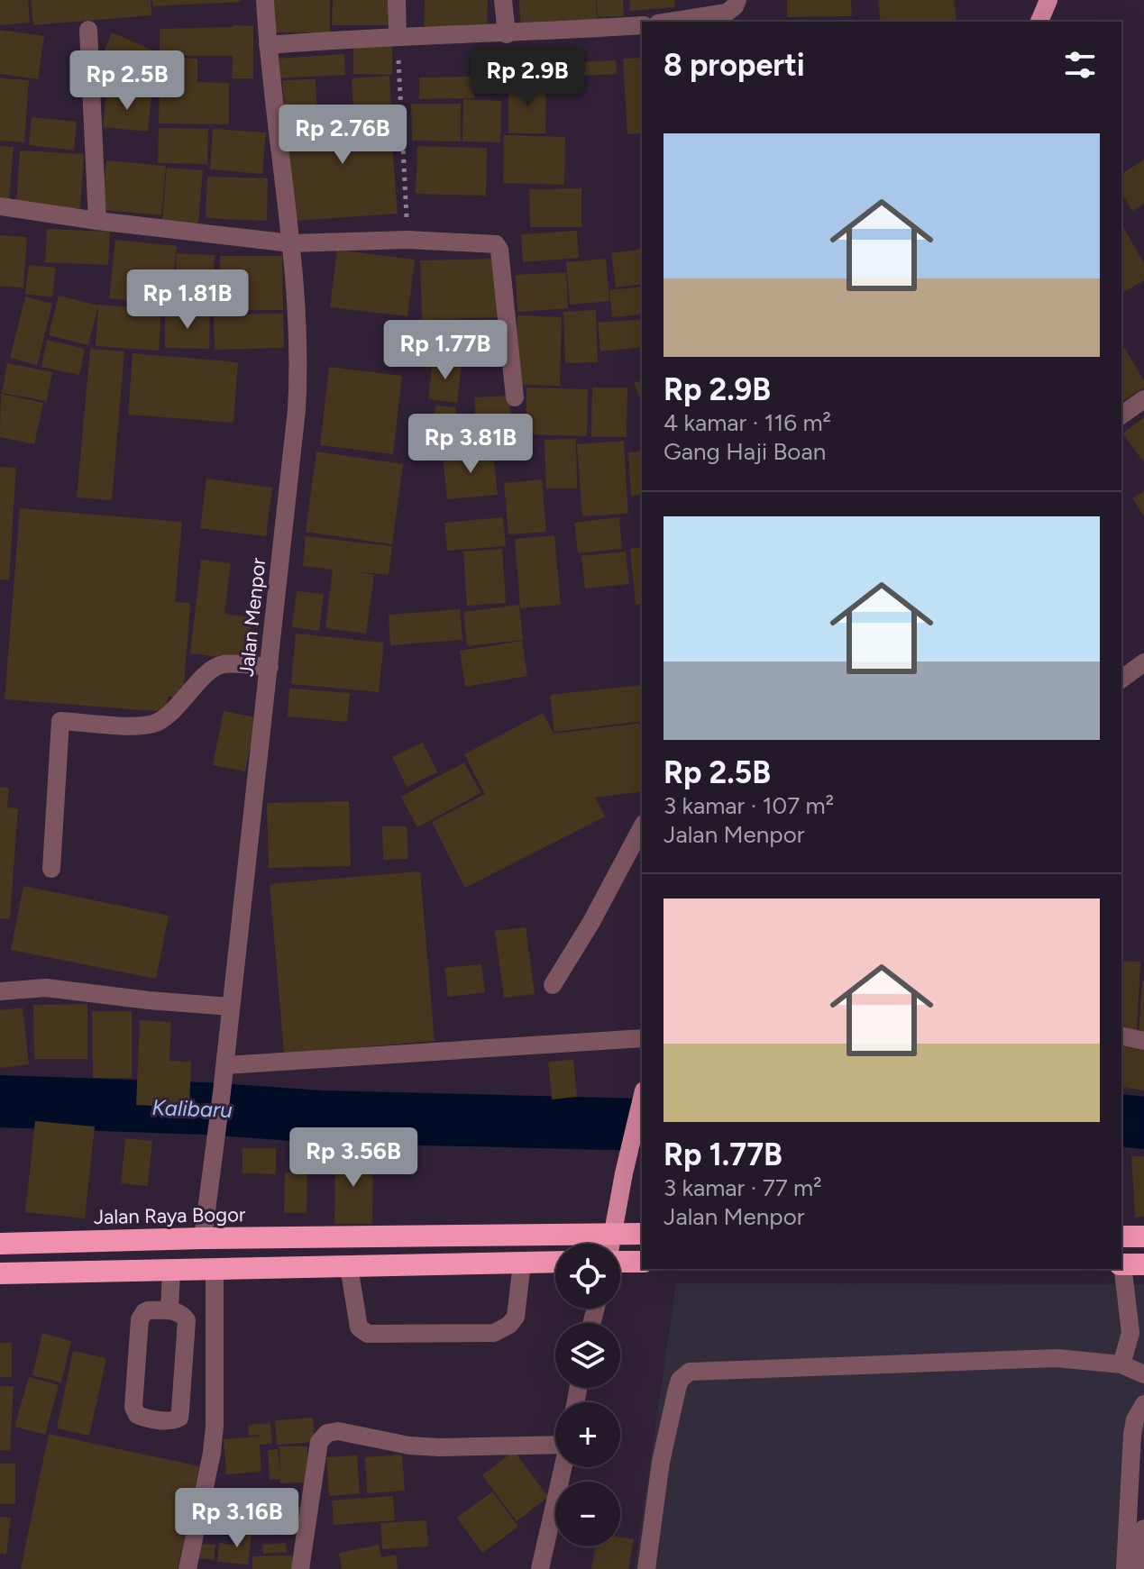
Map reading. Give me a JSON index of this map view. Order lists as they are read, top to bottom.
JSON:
{
  "streets": {
    "highway": ["Jalan Raya Bogor"],
    "street": ["Jalan Menpor"]
  },
  "crossings": [
    ["Jalan Menpor", "Jalan Raya Bogor"]
  ],
  "water": ["Kalibaru"],
  "page": {
    "heading": "8 properti",
    "price": [
      "Rp 2.9B",
      "Rp 2.5B",
      "Rp 2.76B",
      "Rp 1.81B",
      "Rp 1.77B",
      "Rp 3.81B",
      "Rp 3.56B",
      "Rp 3.16B"
    ],
    "list": [
      {
        "name": "Rp 2.9B",
        "note": "4 kamar · 116 m² · Gang Haji Boan"
      },
      {
        "name": "Rp 2.5B",
        "note": "3 kamar · 107 m² · Jalan Menpor"
      },
      {
        "name": "Rp 1.77B",
        "note": "3 kamar · 77 m² · Jalan Menpor"
      }
    ],
    "map_buttons": ["+", "−"]
  }
}
